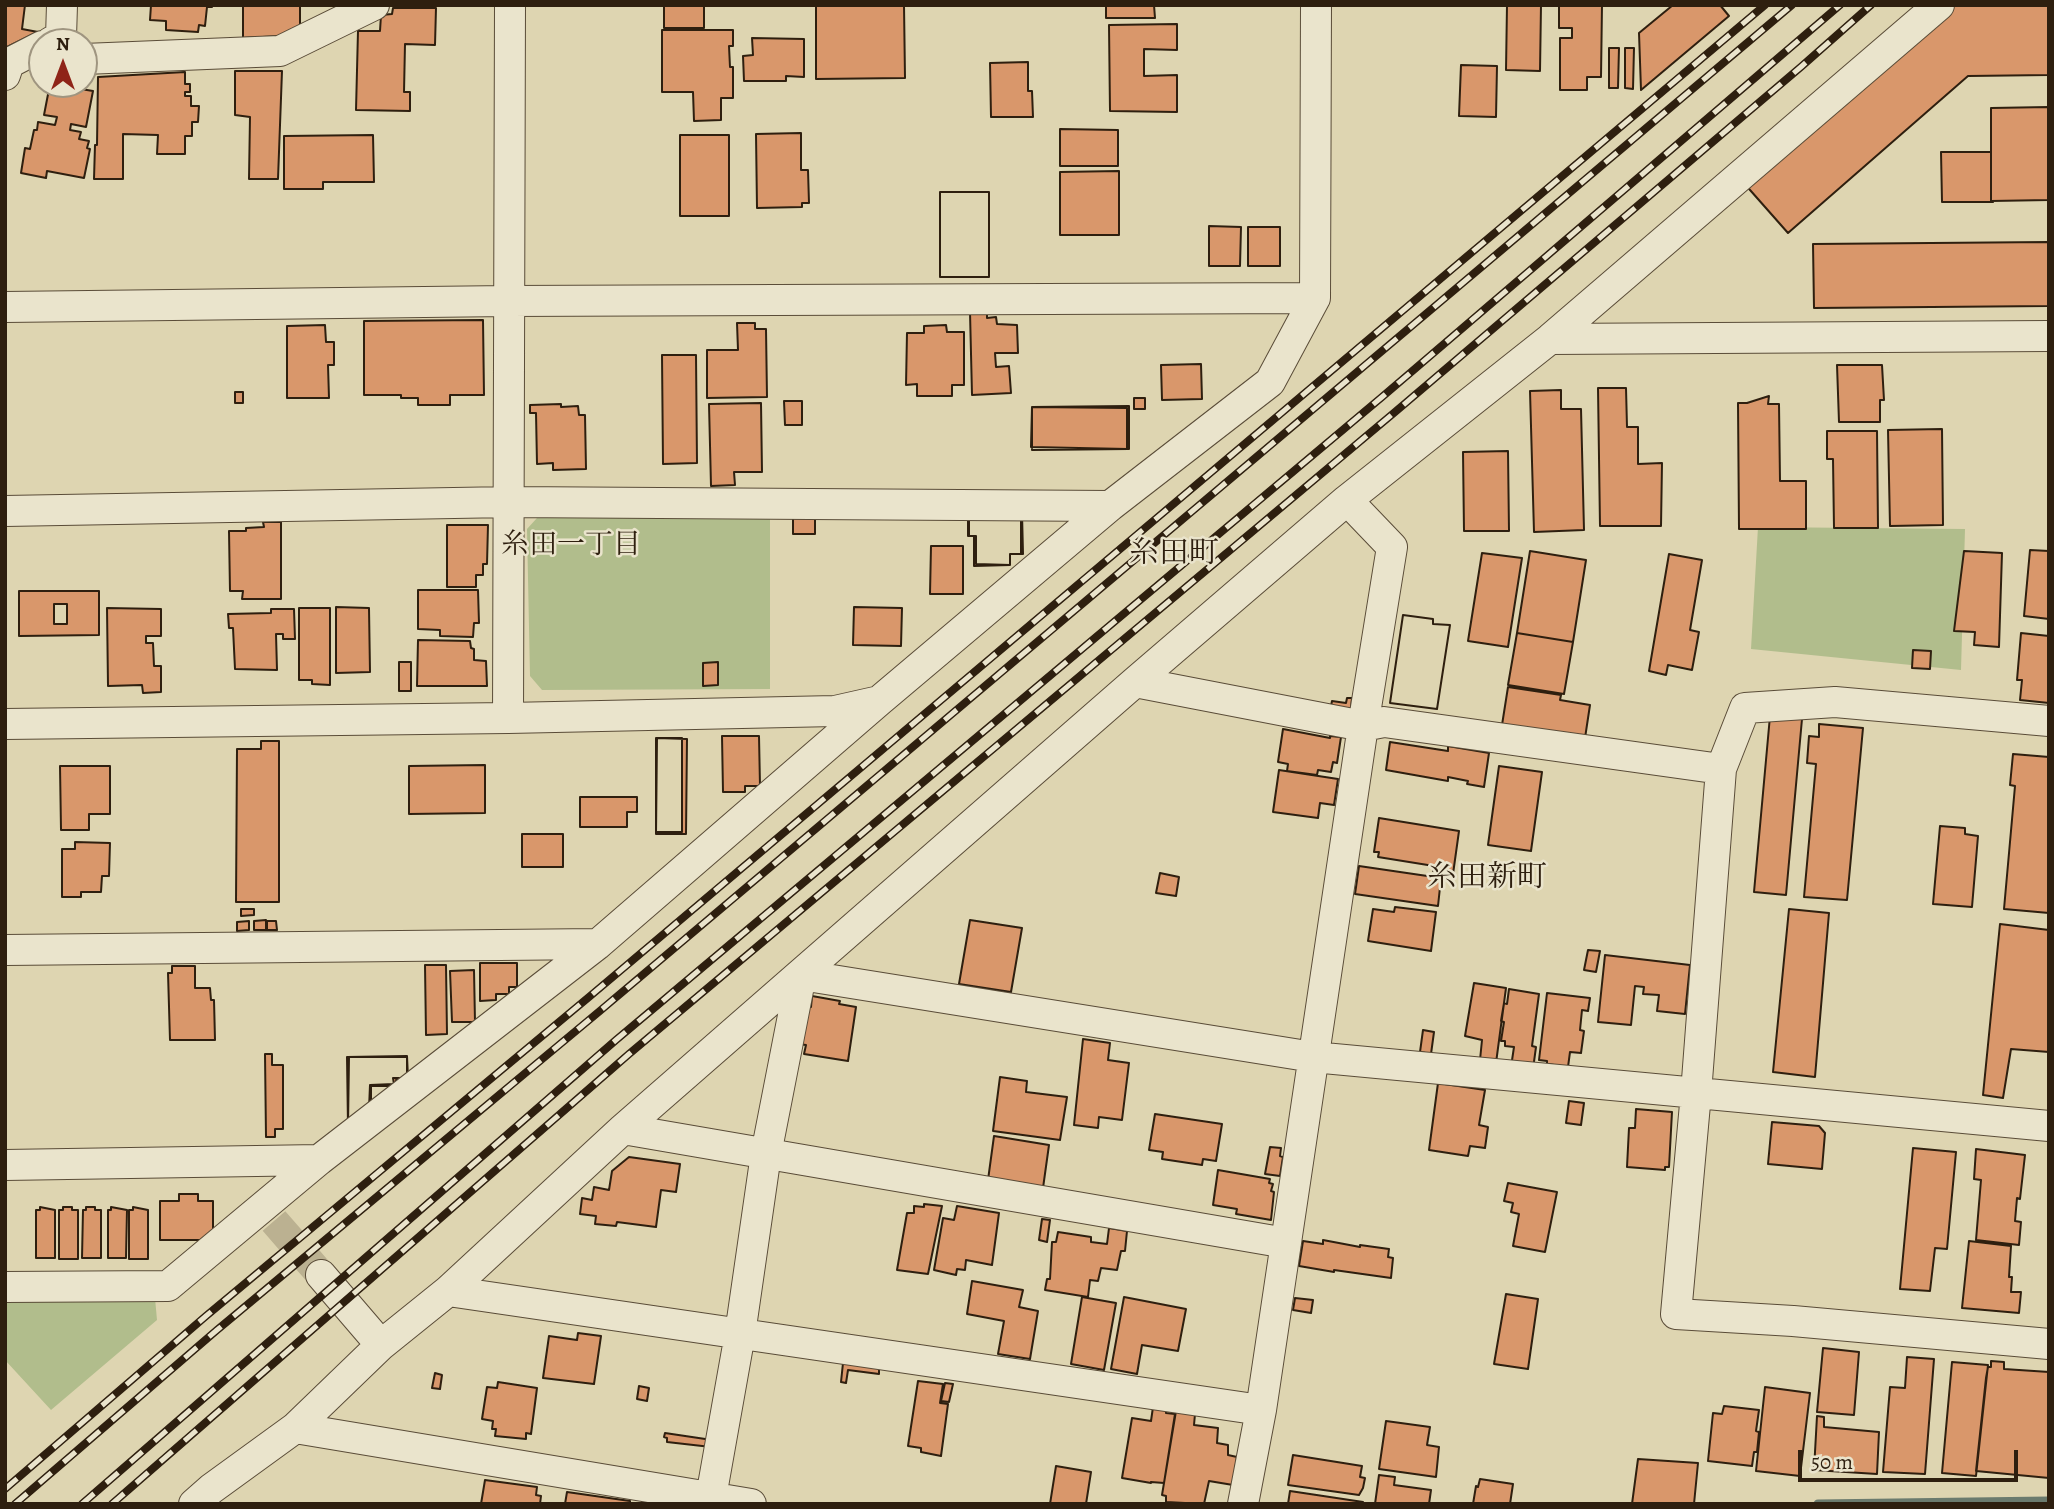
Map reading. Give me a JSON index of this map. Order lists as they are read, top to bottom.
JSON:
{
  "districts": ["糸田一丁目", "糸田町", "糸田新町"],
  "scale_bar": "50 m",
  "north": "top"
}
